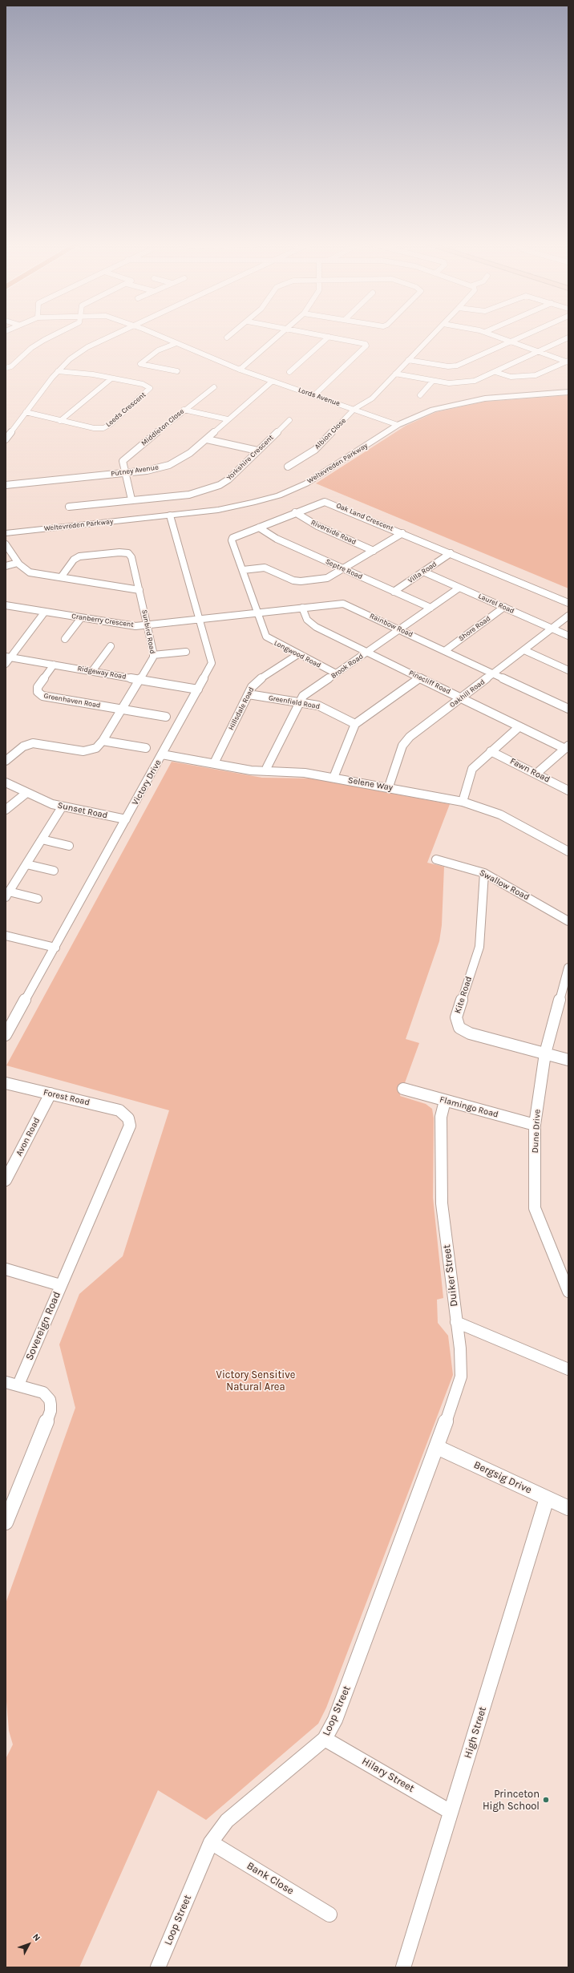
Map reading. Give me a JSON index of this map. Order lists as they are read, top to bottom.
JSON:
{
  "streets": {
    "street": [
      "Lords Avenue",
      "Leeds Crescent",
      "Middleton Close",
      "Albion Close",
      "Yorkshire Crescent",
      "Weltevreden Parkway",
      "Putney Avenue",
      "Oak Land Crescent",
      "Riverside Road",
      "Septre Road",
      "Villa Road",
      "Laurel Road",
      "Cranberry Crescent",
      "Rainbow Road",
      "Shore Road",
      "Sunbird Road",
      "Longwood Road",
      "Brook Road",
      "Ridgeway Road",
      "Pinecliff Road",
      "Oakhill Road",
      "Greenhaven Road",
      "Greenfield Road",
      "Hillsdale Road",
      "Fawn Road",
      "Victory Drive",
      "Selene Way",
      "Sunset Road",
      "Swallow Road",
      "Kite Road",
      "Forest Road",
      "Flamingo Road",
      "Dune Drive",
      "Avon Road",
      "Duiker Street",
      "Sovereign Road",
      "Bergsig Drive",
      "Loop Street",
      "High Street",
      "Hilary Street",
      "Bank Close"
    ]
  },
  "crossings": [
    ["Lords Avenue", "Albion Close"],
    ["Lords Avenue", "Weltevreden Parkway"],
    ["Lords Avenue", "Putney Avenue"],
    ["Middleton Close", "Putney Avenue"],
    ["Weltevreden Parkway", "Victory Drive"],
    ["Oak Land Crescent", "Riverside Road"],
    ["Oak Land Crescent", "Septre Road"],
    ["Oak Land Crescent", "Villa Road"],
    ["Oak Land Crescent", "Rainbow Road"],
    ["Oak Land Crescent", "Longwood Road"],
    ["Septre Road", "Villa Road"],
    ["Septre Road", "Brook Road"],
    ["Villa Road", "Laurel Road"],
    ["Laurel Road", "Shore Road"],
    ["Laurel Road", "Brook Road"],
    ["Laurel Road", "Oakhill Road"],
    ["Cranberry Crescent", "Rainbow Road"],
    ["Cranberry Crescent", "Sunbird Road"],
    ["Cranberry Crescent", "Victory Drive"],
    ["Rainbow Road", "Shore Road"],
    ["Rainbow Road", "Longwood Road"],
    ["Rainbow Road", "Brook Road"],
    ["Rainbow Road", "Pinecliff Road"],
    ["Rainbow Road", "Oakhill Road"],
    ["Rainbow Road", "Victory Drive"],
    ["Sunbird Road", "Ridgeway Road"],
    ["Sunbird Road", "Greenhaven Road"],
    ["Longwood Road", "Brook Road"],
    ["Longwood Road", "Hillsdale Road"],
    ["Brook Road", "Pinecliff Road"],
    ["Brook Road", "Greenfield Road"],
    ["Brook Road", "Selene Way"],
    ["Ridgeway Road", "Greenhaven Road"],
    ["Ridgeway Road", "Victory Drive"],
    ["Pinecliff Road", "Oakhill Road"],
    ["Oakhill Road", "Selene Way"],
    ["Greenfield Road", "Hillsdale Road"],
    ["Hillsdale Road", "Selene Way"],
    ["Victory Drive", "Selene Way"],
    ["Victory Drive", "Sunset Road"],
    ["Swallow Road", "Kite Road"],
    ["Kite Road", "Dune Drive"],
    ["Forest Road", "Avon Road"],
    ["Forest Road", "Sovereign Road"],
    ["Flamingo Road", "Dune Drive"],
    ["Flamingo Road", "Duiker Street"],
    ["Duiker Street", "Bergsig Drive"],
    ["Duiker Street", "Loop Street"],
    ["Bergsig Drive", "Loop Street"],
    ["Bergsig Drive", "High Street"],
    ["Loop Street", "Hilary Street"],
    ["Loop Street", "Bank Close"],
    ["High Street", "Hilary Street"]
  ],
  "parks": ["Victory Sensitive Natural Area"],
  "places": ["Princeton High School"],
  "north": "top right"
}
